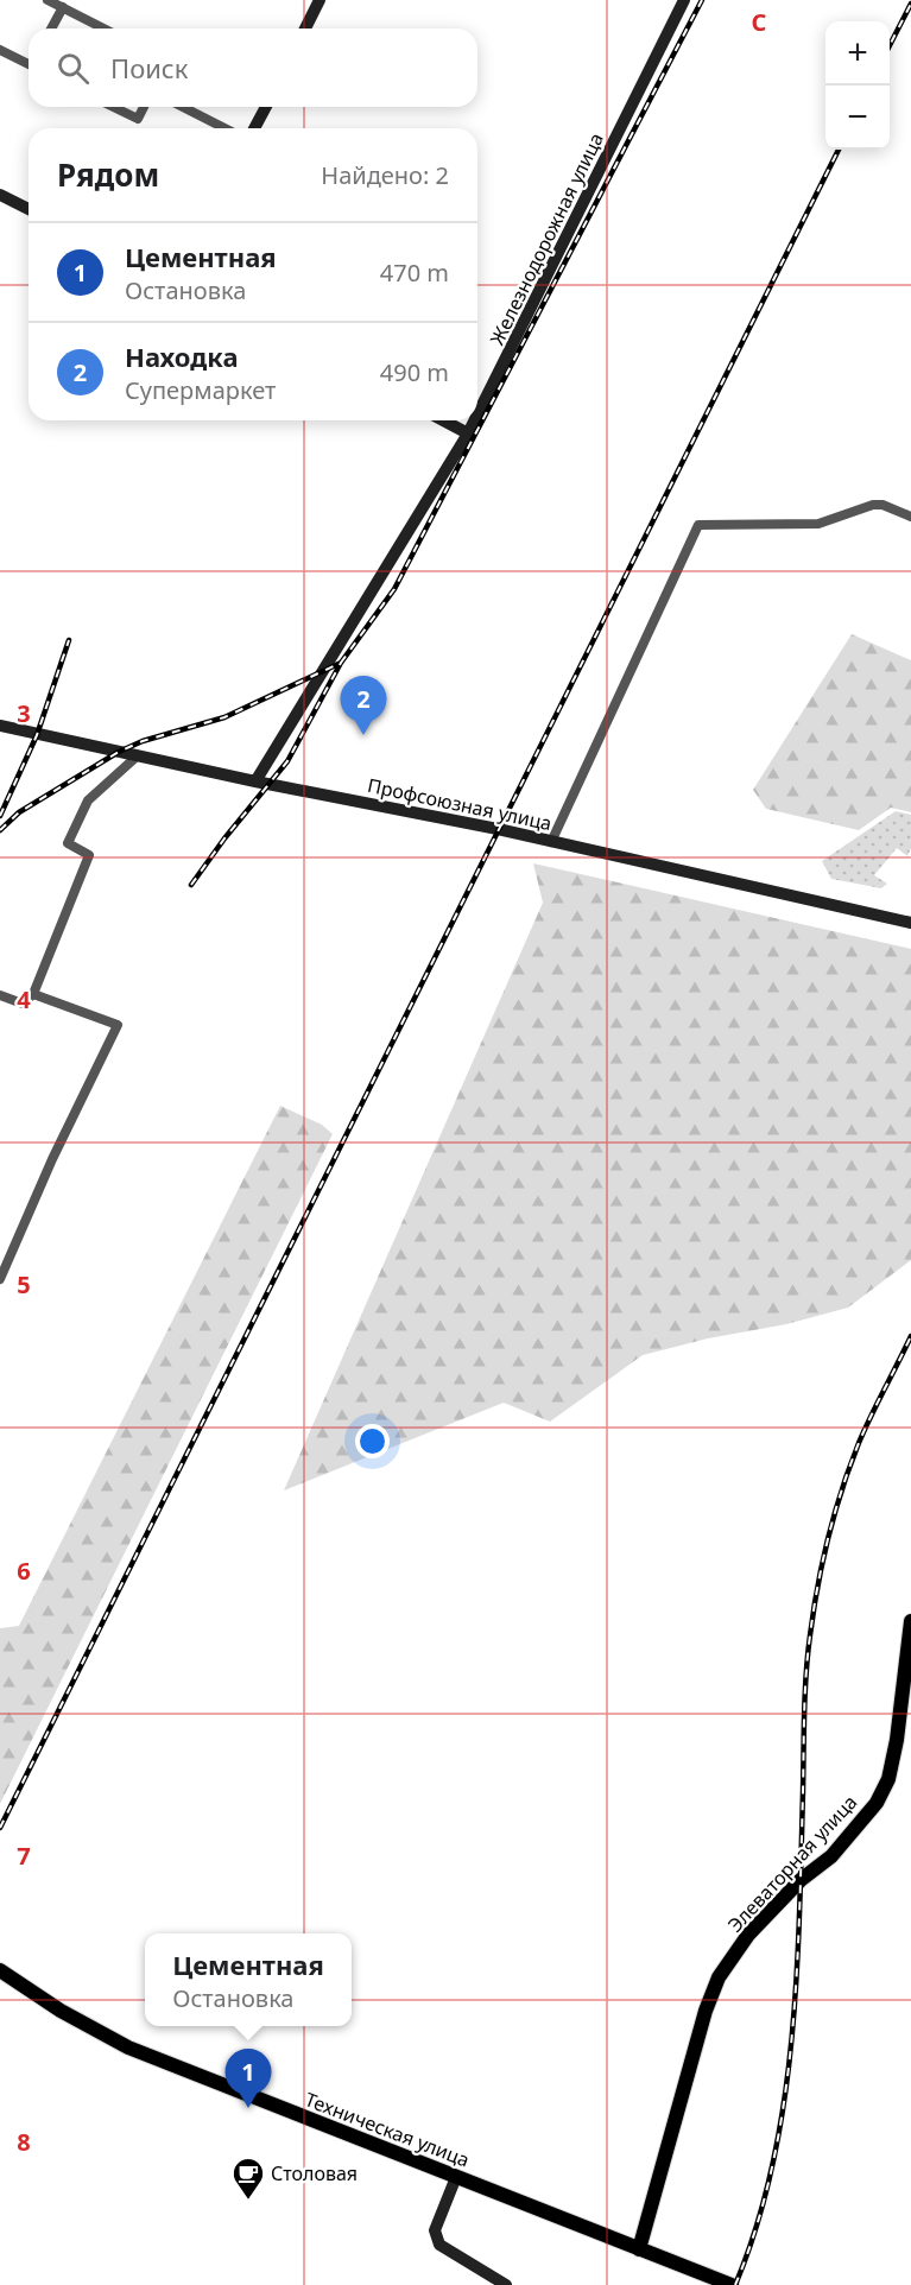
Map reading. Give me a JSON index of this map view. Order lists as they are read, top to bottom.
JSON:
{
  "streets": {
    "main road": [
      "Железнодорожная улица",
      "Профсоюзная улица",
      "Элеваторная улица",
      "Техническая улица"
    ]
  },
  "crossings": [
    ["Железнодорожная улица", "Профсоюзная улица"],
    ["Элеваторная улица", "Техническая улица"]
  ],
  "places": {
    "cafe": ["Столовая"]
  },
  "page": {
    "map_buttons": ["+", "−"],
    "search": "Поиск",
    "heading": ["Рядом", "Найдено: 2"],
    "list": [
      {
        "mark": "1",
        "name": "Цементная",
        "note": "Остановка",
        "value": "470 m"
      },
      {
        "mark": "2",
        "name": "Находка",
        "note": "Супермаркет",
        "value": "490 m"
      }
    ],
    "pins": ["2", "1"],
    "popup": ["Цементная", "Остановка"]
  },
  "grid": {
    "columns": ["C"],
    "rows": [
      "3",
      "4",
      "5",
      "6",
      "7",
      "8"
    ]
  }
}
